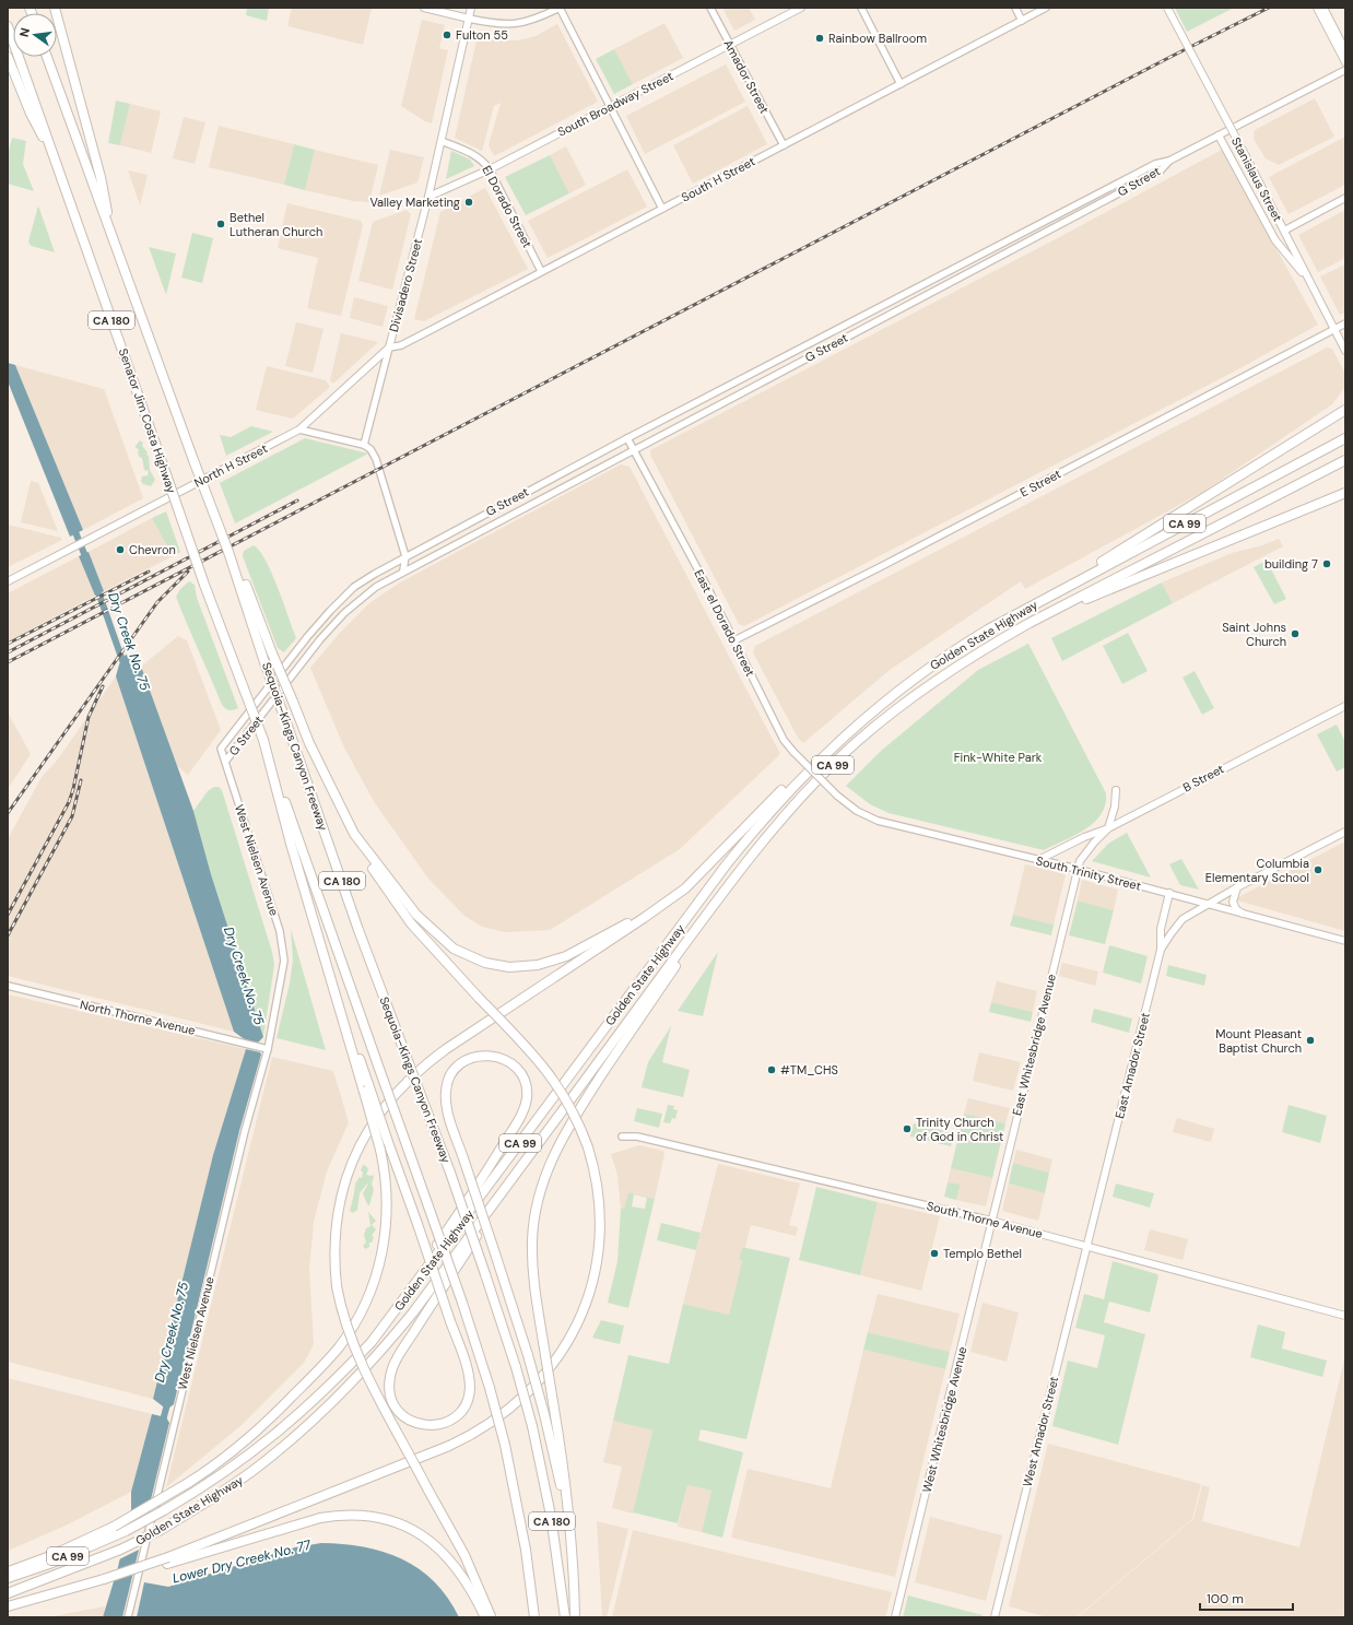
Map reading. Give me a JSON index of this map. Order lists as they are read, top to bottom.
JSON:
{
  "streets": {
    "highway": [
      "CA 180",
      "Senator Jim Costa Highway",
      "CA 99",
      "Golden State Highway",
      "Sequoia–Kings Canyon Freeway"
    ],
    "main road": [
      "South Broadway Street",
      "Stanislaus Street",
      "Divisadero Street",
      "North H Street",
      "B Street",
      "East Whitesbridge Avenue",
      "East Amador Street",
      "South Thorne Avenue",
      "West Whitesbridge Avenue",
      "West Amador Street"
    ],
    "street": [
      "Amador Street",
      "South H Street",
      "G Street",
      "El Dorado Street",
      "E Street",
      "East el Dorado Street",
      "West Nielsen Avenue",
      "South Trinity Street",
      "North Thorne Avenue"
    ]
  },
  "crossings": [
    ["Amador Street", "South Broadway Street"],
    ["Amador Street", "South H Street"],
    ["South Broadway Street", "El Dorado Street"],
    ["South Broadway Street", "Divisadero Street"],
    ["South H Street", "El Dorado Street"],
    ["South H Street", "Divisadero Street"],
    ["South H Street", "North H Street"],
    ["Stanislaus Street", "E Street"],
    ["G Street", "East el Dorado Street"],
    ["G Street", "West Nielsen Avenue"],
    ["El Dorado Street", "Divisadero Street"],
    ["Divisadero Street", "North H Street"],
    ["CA 180", "Senator Jim Costa Highway"],
    ["CA 180", "Sequoia–Kings Canyon Freeway"],
    ["E Street", "East el Dorado Street"],
    ["East el Dorado Street", "South Trinity Street"],
    ["B Street", "South Trinity Street"],
    ["B Street", "East Whitesbridge Avenue"],
    ["West Nielsen Avenue", "North Thorne Avenue"],
    ["South Trinity Street", "East Whitesbridge Avenue"],
    ["South Trinity Street", "East Amador Street"],
    ["East Whitesbridge Avenue", "South Thorne Avenue"],
    ["East Whitesbridge Avenue", "West Whitesbridge Avenue"],
    ["East Amador Street", "South Thorne Avenue"],
    ["East Amador Street", "West Amador Street"],
    ["South Thorne Avenue", "West Whitesbridge Avenue"],
    ["South Thorne Avenue", "West Amador Street"]
  ],
  "water": ["Dry Creek No. 75", "Lower Dry Creek No. 77"],
  "parks": ["Fink-White Park"],
  "places": [
    "Fulton 55",
    "Rainbow Ballroom",
    "Valley Marketing",
    "Bethel Lutheran Church",
    "Chevron",
    "building 7",
    "Saint Johns Church",
    "Columbia Elementary School",
    "Mount Pleasant Baptist Church",
    "#TM_CHS",
    "Trinity Church of God in Christ",
    "Templo Bethel"
  ],
  "scale_bar": "100 m",
  "north": "left"
}
